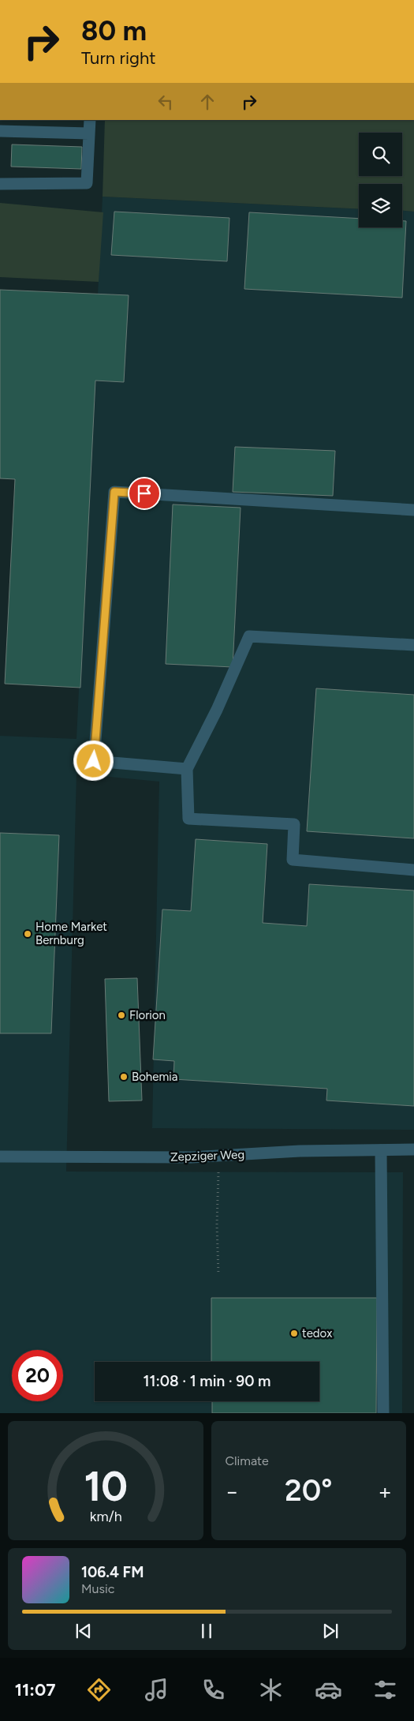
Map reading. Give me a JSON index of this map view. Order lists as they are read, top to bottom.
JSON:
{
  "streets": {
    "street": ["Zepziger Weg"]
  },
  "places": [
    "Home Market Bernburg",
    "Florion",
    "Bohemia",
    "tedox"
  ],
  "page": {
    "turn": ["80 m", "Turn right"],
    "limit": "20",
    "trip": "11:08 · 1 min · 90 m",
    "tile": "Climate",
    "heat": ["−", "20°", "+"],
    "song": ["106.4 FM", "Music"],
    "tabs": "11:07",
    "gauge": ["10", "km/h"]
  }
}
